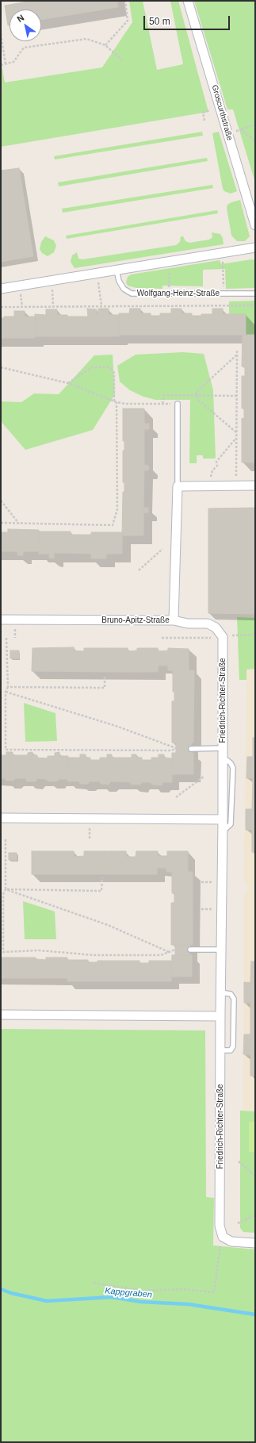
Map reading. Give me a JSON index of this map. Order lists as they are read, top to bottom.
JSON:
{
  "streets": {
    "street": ["Groscurthstraße", "Bruno-Apitz-Straße", "Friedrich-Richter-Straße"],
    "lane": ["Wolfgang-Heinz-Straße"]
  },
  "crossings": [
    ["Bruno-Apitz-Straße", "Friedrich-Richter-Straße"]
  ],
  "water": ["Kappgraben"],
  "scale_bar": "50 m",
  "north": "top left"
}
